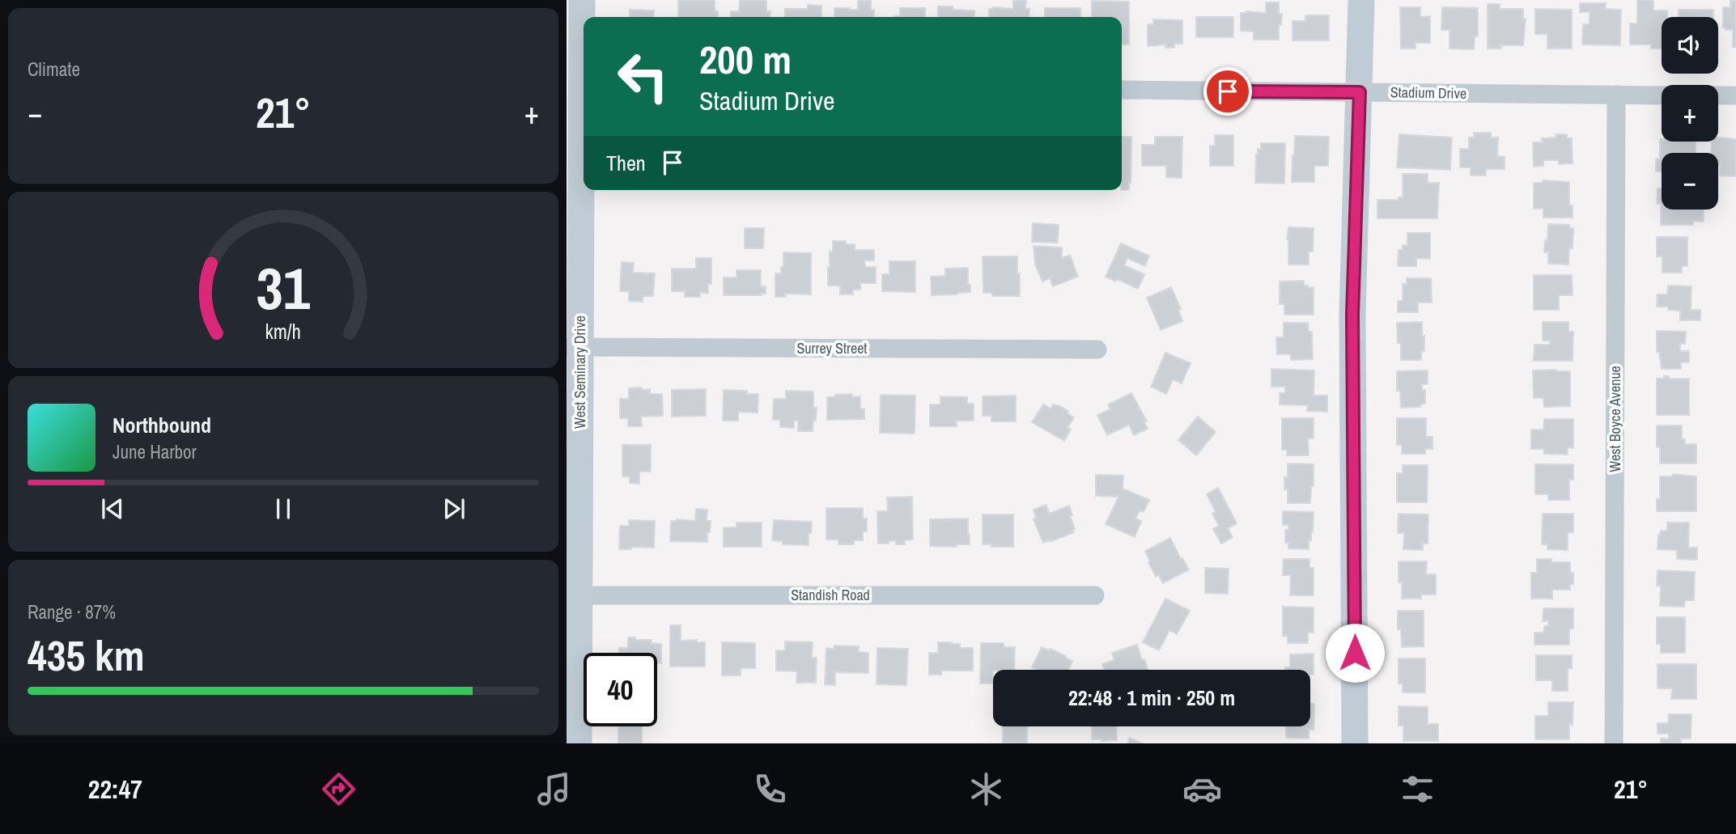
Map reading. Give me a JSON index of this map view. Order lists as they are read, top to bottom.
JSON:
{
  "streets": {
    "main road": ["West Seminary Drive"],
    "street": [
      "Stadium Drive",
      "Surrey Street",
      "West Boyce Avenue",
      "Standish Road"
    ]
  },
  "crossings": [
    ["Stadium Drive", "West Boyce Avenue"],
    ["Surrey Street", "West Seminary Drive"],
    ["West Seminary Drive", "Standish Road"]
  ],
  "page": {
    "tile": [
      "Climate",
      ["Range · 87%", "435 km"]
    ],
    "map_buttons": ["+", "−"],
    "turn": ["200 m", "Stadium Drive"],
    "heat": ["−", "21°", "+"],
    "then": "Then",
    "song": ["Northbound", "June Harbor"],
    "limit": "40",
    "trip": "22:48 · 1 min · 250 m",
    "tabs": ["22:47", "21°"],
    "gauge": ["31", "km/h"]
  }
}
